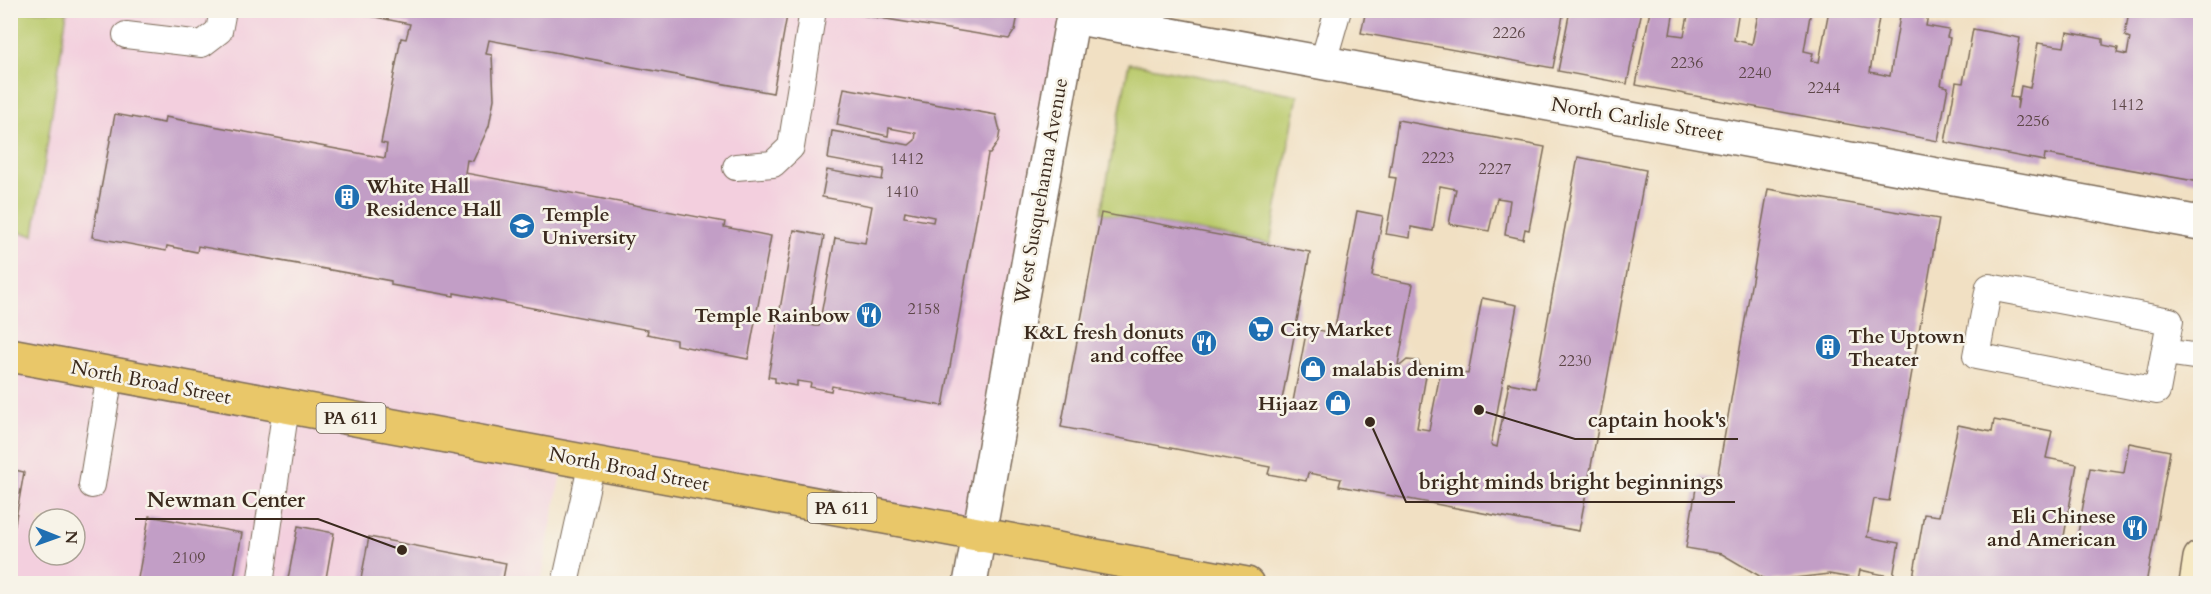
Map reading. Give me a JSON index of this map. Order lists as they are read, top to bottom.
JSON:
{
  "streets": {
    "main road": ["North Broad Street", "PA 611"],
    "street": ["North Carlisle Street", "West Susquehanna Avenue"]
  },
  "crossings": [
    ["North Carlisle Street", "West Susquehanna Avenue"],
    ["West Susquehanna Avenue", "North Broad Street"]
  ],
  "places": {
    "building": ["White Hall Residence Hall", "The Uptown Theater"],
    "school or university": ["Temple University"],
    "restaurant": ["Temple Rainbow", "K&L fresh donuts and coffee", "Eli Chinese and American"],
    "supermarket": ["City Market"],
    "shop": ["malabis denim", "Hijaaz"],
    "other": ["captain hook's", "bright minds bright beginnings", "Newman Center"]
  },
  "house_numbers": [
    "2226",
    "2236",
    "2240",
    "2244",
    "1412",
    "2256",
    "2223",
    "1412",
    "2227",
    "1410",
    "2158",
    "2230",
    "2109"
  ],
  "north": "right"
}
